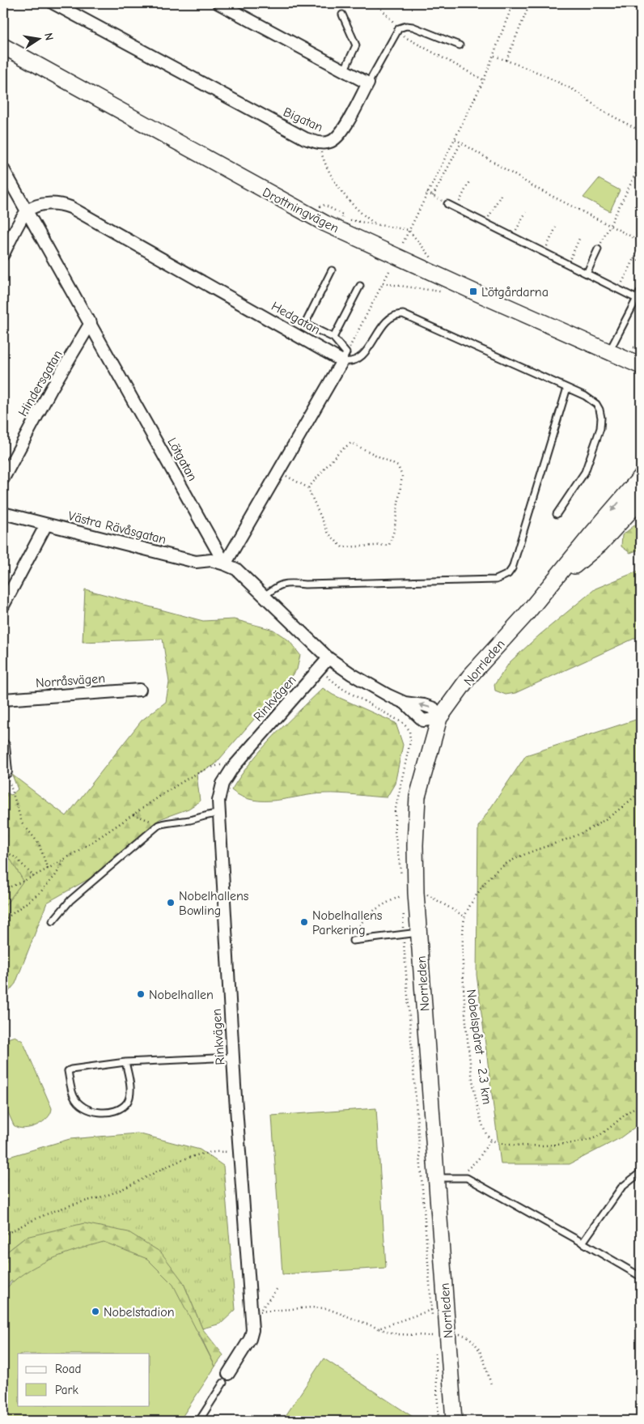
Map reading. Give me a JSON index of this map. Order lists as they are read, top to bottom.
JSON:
{
  "streets": {
    "street": [
      "Bigatan",
      "Drottningvägen",
      "Hedgatan",
      "Hindersgatan",
      "Lötgatan",
      "Västra Rävåsgatan",
      "Norrleden",
      "Norråsvägen",
      "Rinkvägen"
    ],
    "path": ["Nobelspåret - 2.3 km"]
  },
  "crossings": [
    ["Hedgatan", "Lötgatan"],
    ["Hindersgatan", "Lötgatan"],
    ["Lötgatan", "Västra Rävåsgatan"],
    ["Lötgatan", "Norrleden"],
    ["Lötgatan", "Rinkvägen"]
  ],
  "places": {
    "transit": ["Lötgårdarna"],
    "other": [
      "Nobelhallens Bowling",
      "Nobelhallens Parkering",
      "Nobelhallen",
      "Nobelstadion"
    ]
  },
  "legend": ["Road", "Park"],
  "north": "right"
}
